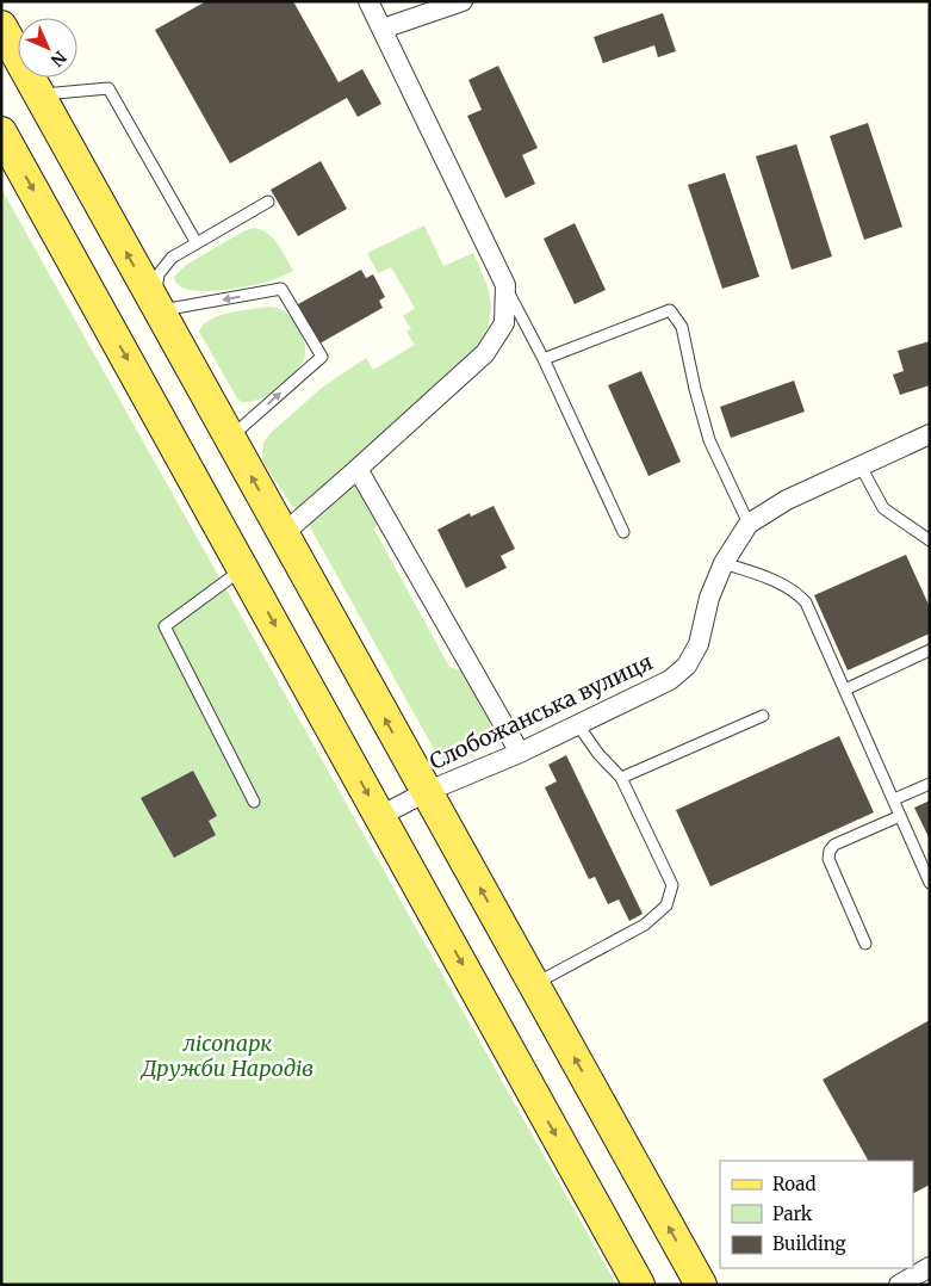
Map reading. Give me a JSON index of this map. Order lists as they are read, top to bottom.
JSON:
{
  "streets": {
    "street": ["Слобожанська вулиця"]
  },
  "parks": ["лісопарк Дружби Народів"],
  "legend": ["Road", "Park", "Building"],
  "north": "bottom right"
}
